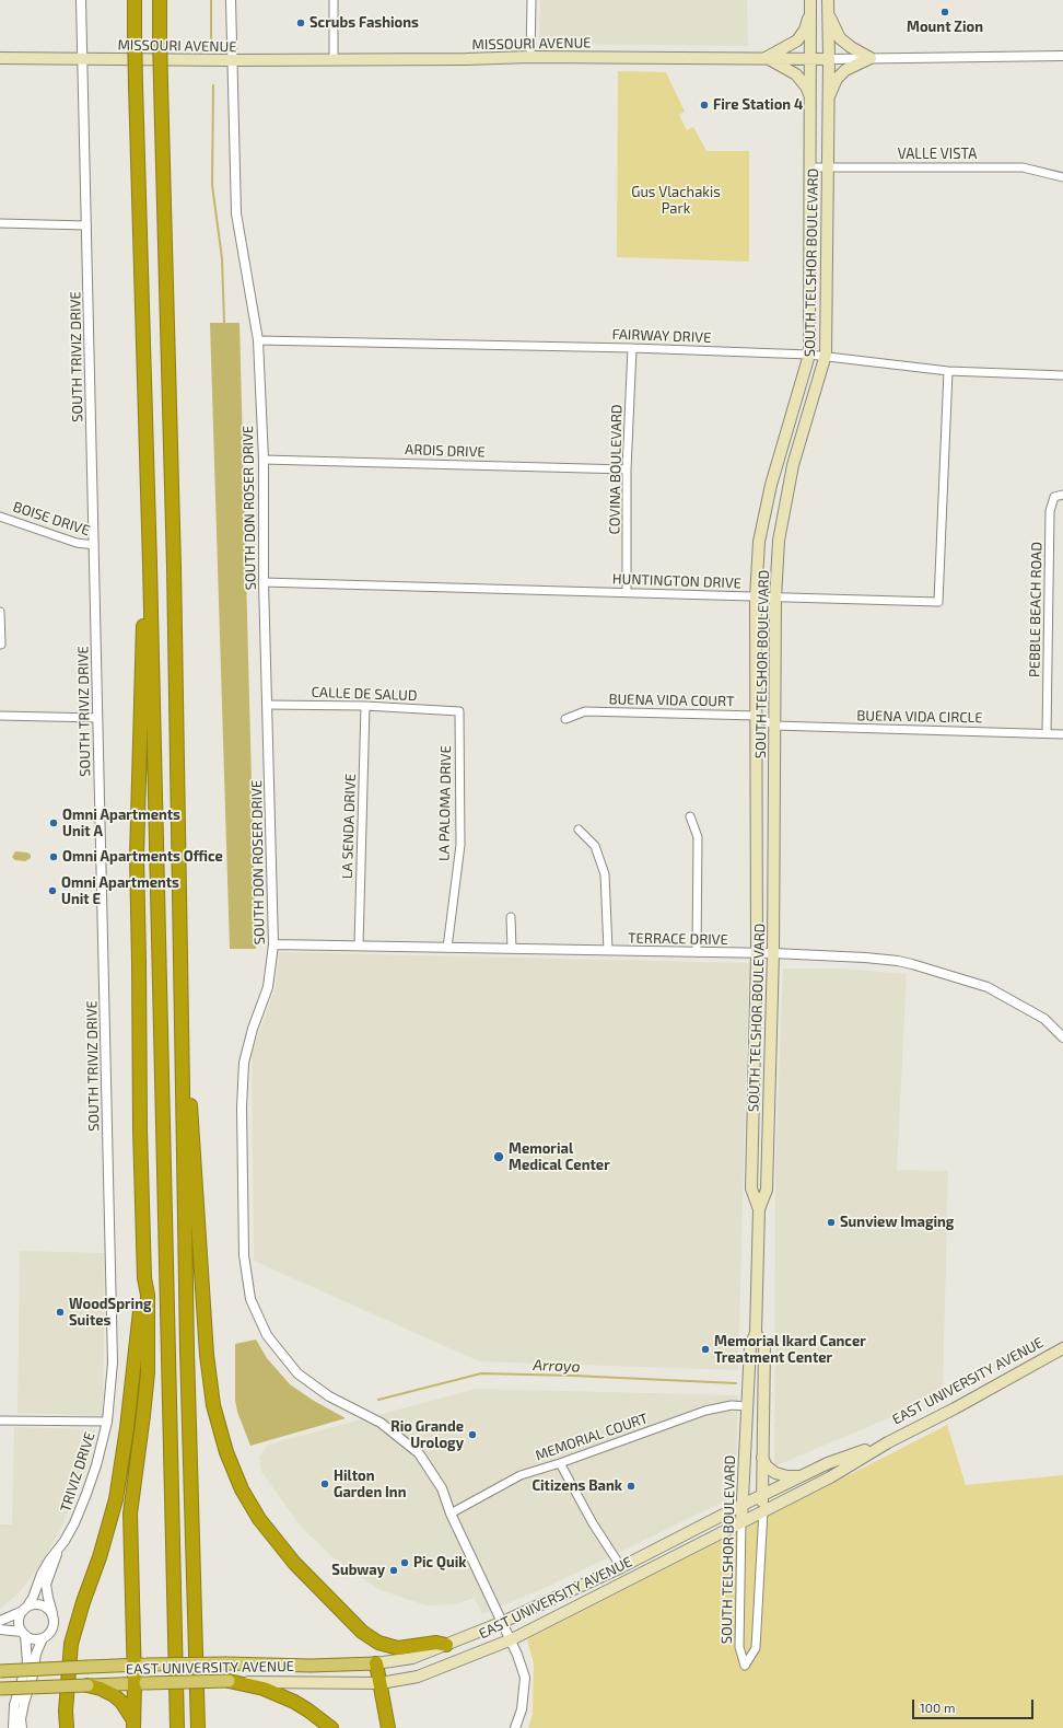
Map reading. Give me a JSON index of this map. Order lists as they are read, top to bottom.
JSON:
{
  "streets": {
    "main road": ["MISSOURI AVENUE", "SOUTH TELSHOR BOULEVARD", "EAST UNIVERSITY AVENUE"],
    "street": [
      "VALLE VISTA",
      "FAIRWAY DRIVE",
      "SOUTH TRIVIZ DRIVE",
      "ARDIS DRIVE",
      "COVINA BOULEVARD",
      "SOUTH DON ROSER DRIVE",
      "BOISE DRIVE",
      "HUNTINGTON DRIVE",
      "PEBBLE BEACH ROAD",
      "CALLE DE SALUD",
      "BUENA VIDA COURT",
      "BUENA VIDA CIRCLE",
      "LA PALOMA DRIVE",
      "LA SENDA DRIVE",
      "TERRACE DRIVE",
      "MEMORIAL COURT",
      "TRIVIZ DRIVE"
    ]
  },
  "crossings": [
    ["MISSOURI AVENUE", "SOUTH TELSHOR BOULEVARD"],
    ["MISSOURI AVENUE", "SOUTH TRIVIZ DRIVE"],
    ["MISSOURI AVENUE", "SOUTH DON ROSER DRIVE"],
    ["VALLE VISTA", "SOUTH TELSHOR BOULEVARD"],
    ["SOUTH TELSHOR BOULEVARD", "FAIRWAY DRIVE"],
    ["SOUTH TELSHOR BOULEVARD", "HUNTINGTON DRIVE"],
    ["SOUTH TELSHOR BOULEVARD", "BUENA VIDA COURT"],
    ["SOUTH TELSHOR BOULEVARD", "BUENA VIDA CIRCLE"],
    ["SOUTH TELSHOR BOULEVARD", "TERRACE DRIVE"],
    ["SOUTH TELSHOR BOULEVARD", "EAST UNIVERSITY AVENUE"],
    ["SOUTH TELSHOR BOULEVARD", "MEMORIAL COURT"],
    ["FAIRWAY DRIVE", "COVINA BOULEVARD"],
    ["FAIRWAY DRIVE", "SOUTH DON ROSER DRIVE"],
    ["FAIRWAY DRIVE", "HUNTINGTON DRIVE"],
    ["SOUTH TRIVIZ DRIVE", "BOISE DRIVE"],
    ["SOUTH TRIVIZ DRIVE", "TRIVIZ DRIVE"],
    ["ARDIS DRIVE", "COVINA BOULEVARD"],
    ["ARDIS DRIVE", "SOUTH DON ROSER DRIVE"],
    ["COVINA BOULEVARD", "HUNTINGTON DRIVE"],
    ["SOUTH DON ROSER DRIVE", "HUNTINGTON DRIVE"],
    ["SOUTH DON ROSER DRIVE", "CALLE DE SALUD"],
    ["SOUTH DON ROSER DRIVE", "TERRACE DRIVE"],
    ["SOUTH DON ROSER DRIVE", "EAST UNIVERSITY AVENUE"],
    ["SOUTH DON ROSER DRIVE", "MEMORIAL COURT"],
    ["PEBBLE BEACH ROAD", "BUENA VIDA CIRCLE"],
    ["CALLE DE SALUD", "LA PALOMA DRIVE"],
    ["CALLE DE SALUD", "LA SENDA DRIVE"],
    ["BUENA VIDA COURT", "BUENA VIDA CIRCLE"],
    ["LA PALOMA DRIVE", "TERRACE DRIVE"],
    ["LA SENDA DRIVE", "TERRACE DRIVE"]
  ],
  "water": ["Arroyo"],
  "parks": ["Gus Vlachakis Park"],
  "places": [
    "Mount Zion",
    "Scrubs Fashions",
    "Fire Station 4",
    "Omni Apartments Unit A",
    "Omni Apartments Office",
    "Omni Apartments Unit E",
    "Memorial Medical Center",
    "Sunview Imaging",
    "WoodSpring Suites",
    "Memorial Ikard Cancer Treatment Center",
    "Rio Grande Urology",
    "Hilton Garden Inn",
    "Citizens Bank",
    "Pic Quik",
    "Subway"
  ],
  "scale_bar": "100 m"
}
